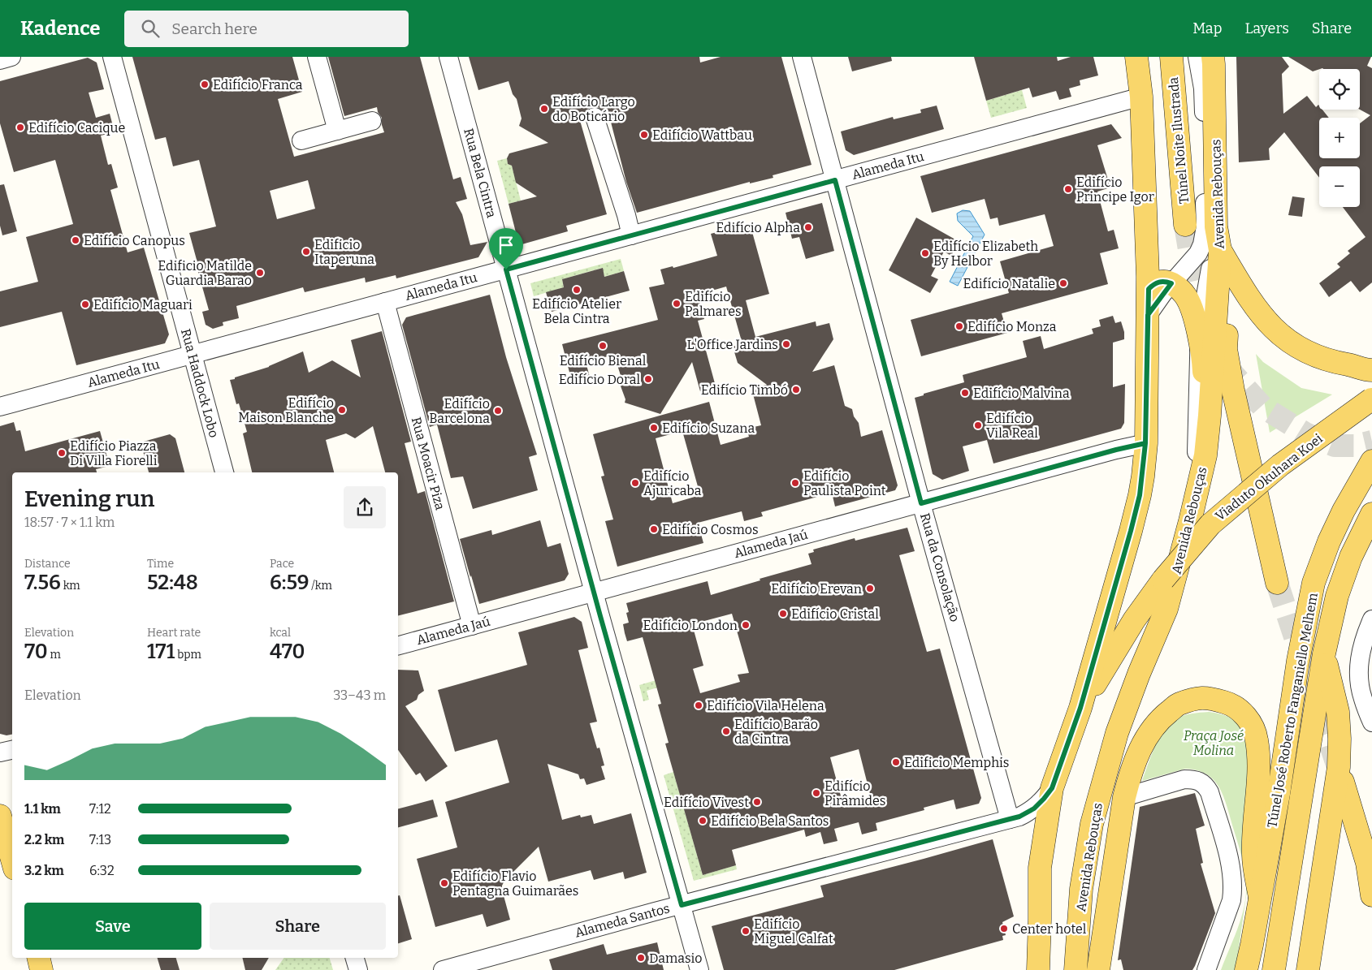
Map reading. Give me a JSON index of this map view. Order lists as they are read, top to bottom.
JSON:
{
  "streets": {
    "main road": [
      "Túnel Noite Ilustrada",
      "Avenida Rebouças",
      "Viaduto Okuhara Koei",
      "Túnel José Roberto Fanganiello Melhem"
    ],
    "street": [
      "Alameda Itu",
      "Rua Bela Cintra",
      "Rua Haddock Lobo",
      "Rua Moacir Piza",
      "Alameda Jaú",
      "Rua da Consolação",
      "Alameda Santos"
    ]
  },
  "crossings": [
    ["Alameda Itu", "Rua Bela Cintra"],
    ["Alameda Itu", "Rua Haddock Lobo"],
    ["Alameda Itu", "Rua Moacir Piza"],
    ["Alameda Itu", "Rua da Consolação"],
    ["Rua Bela Cintra", "Alameda Jaú"],
    ["Rua Bela Cintra", "Alameda Santos"],
    ["Rua Moacir Piza", "Alameda Jaú"],
    ["Alameda Jaú", "Rua da Consolação"],
    ["Rua da Consolação", "Alameda Santos"]
  ],
  "parks": ["Praça José Molina"],
  "places": [
    "Edifício Franca",
    "Edifício Largo do Boticário",
    "Edifício Cacique",
    "Edifício Wattbau",
    "Edifício Principe Igor",
    "Edifício Alpha",
    "Edifício Canopus",
    "Edificio Itaperuna",
    "Edifício Elizabeth By Helbor",
    "Edificio Matilde Guardia Barao",
    "Edifício Natalie",
    "Edifício Atelier Bela Cintra",
    "Edifício Palmares",
    "Edifício Maguari",
    "Edifício Monza",
    "L'Office Jardins",
    "Edifício Bienal",
    "Edifício Doral",
    "Edifício Timbó",
    "Edifício Malvina",
    "Edifício Maison Blanche",
    "Edifício Barcelona",
    "Edifício Vila Real",
    "Edifício Suzana",
    "Edifício Piazza Di Villa Fiorelli",
    "Edifício Ajuricaba",
    "Edifício Paulista Point",
    "Edifício Cosmos",
    "Edifício Erevan",
    "Edifício Cristal",
    "Edifício London",
    "Edifício Vila Helena",
    "Edifício Barão da Cintra",
    "Edificio Memphis",
    "Edifício Pirâmides",
    "Edifício Vivest",
    "Edifício Bela Santos",
    "Edifício Flavio Pentagna Guimarães",
    "Center hotel",
    "Edifício Miguel Calfat",
    "Damasio"
  ],
  "page": {
    "header": "Kadence",
    "search": "Search here",
    "nav": ["Map", "Layers", "Share"],
    "map_buttons": ["+", "−"],
    "heading": ["Evening run", "18:57 · 7 × 1.1 km"],
    "stats": [
      ["Distance", "7.56 km"],
      ["Time", "52:48"],
      ["Pace", "6:59 /km"],
      ["Elevation", "70 m"],
      ["Heart rate", "171 bpm"],
      ["kcal", "470"]
    ],
    "chart": ["Elevation", "33–43 m"],
    "list": [
      {
        "name": "1.1 km",
        "note": "7:12"
      },
      {
        "name": "2.2 km",
        "note": "7:13"
      },
      {
        "name": "3.2 km",
        "note": "6:32"
      }
    ],
    "buttons": ["Save", "Share"]
  }
}
